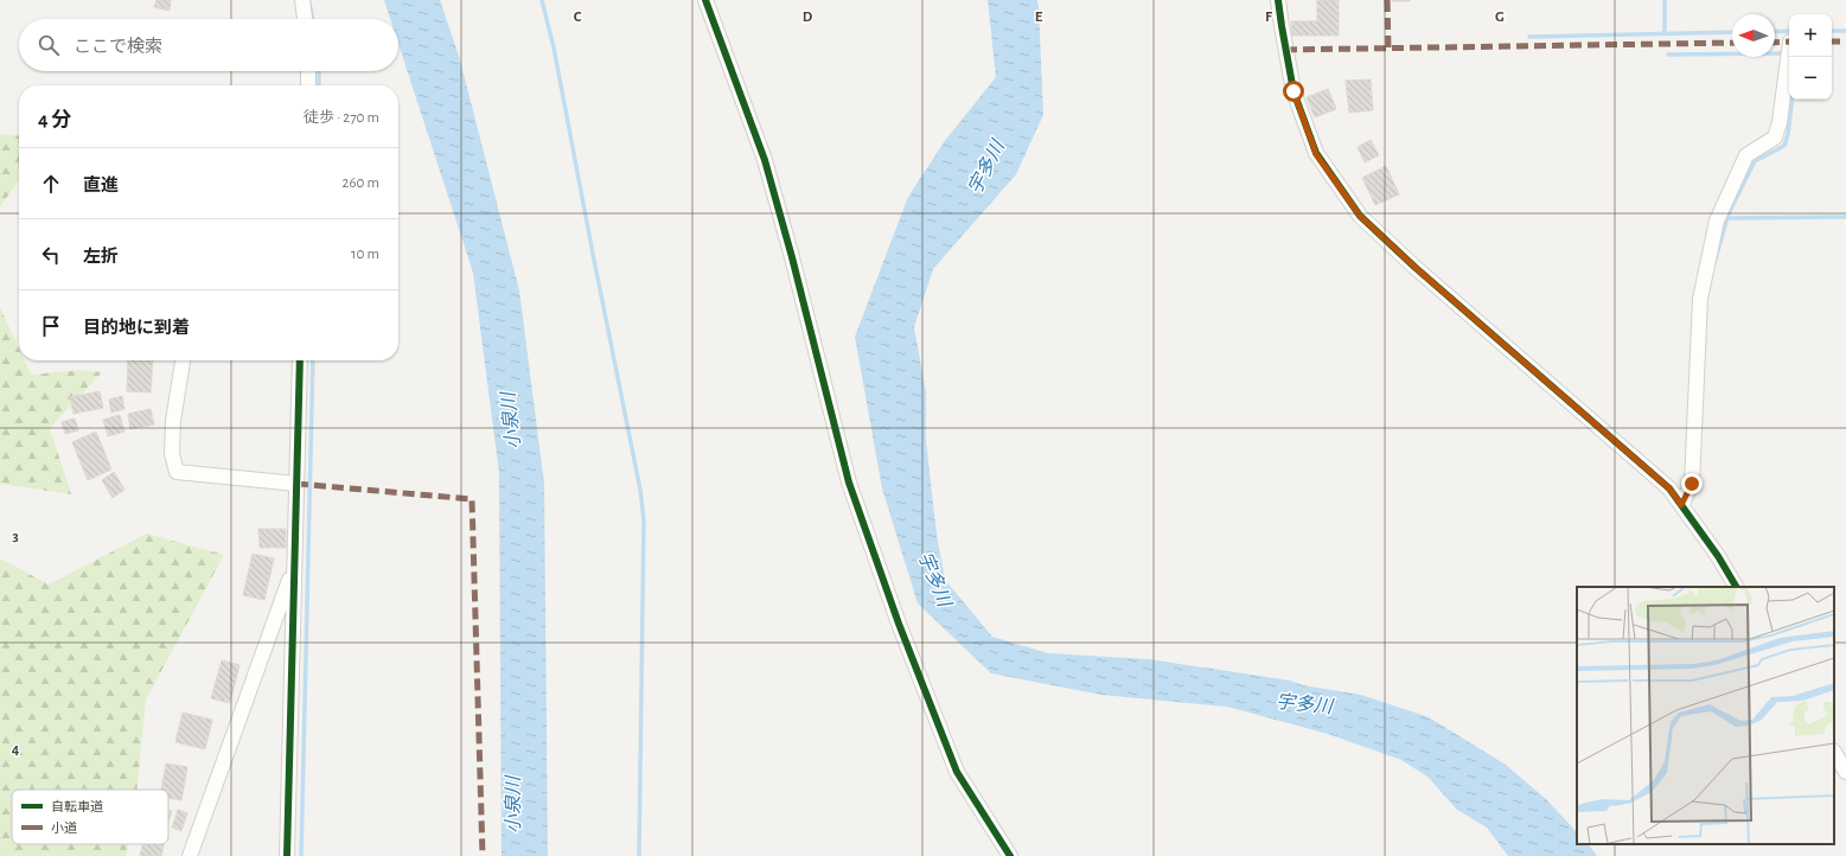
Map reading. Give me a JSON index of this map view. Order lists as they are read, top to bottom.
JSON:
{
  "water": ["宇多川", "小泉川"],
  "legend": ["自転車道", "小道"],
  "north": "left",
  "page": {
    "map_buttons": ["+", "−"],
    "search": "ここで検索",
    "heading": ["4 分", "徒歩 · 270 m"],
    "list": [
      ["直進", "260 m"],
      ["左折", "10 m"],
      "目的地に到着"
    ]
  },
  "grid": {
    "columns": [
      "C",
      "D",
      "E",
      "F",
      "G"
    ],
    "rows": ["3", "4"]
  }
}
